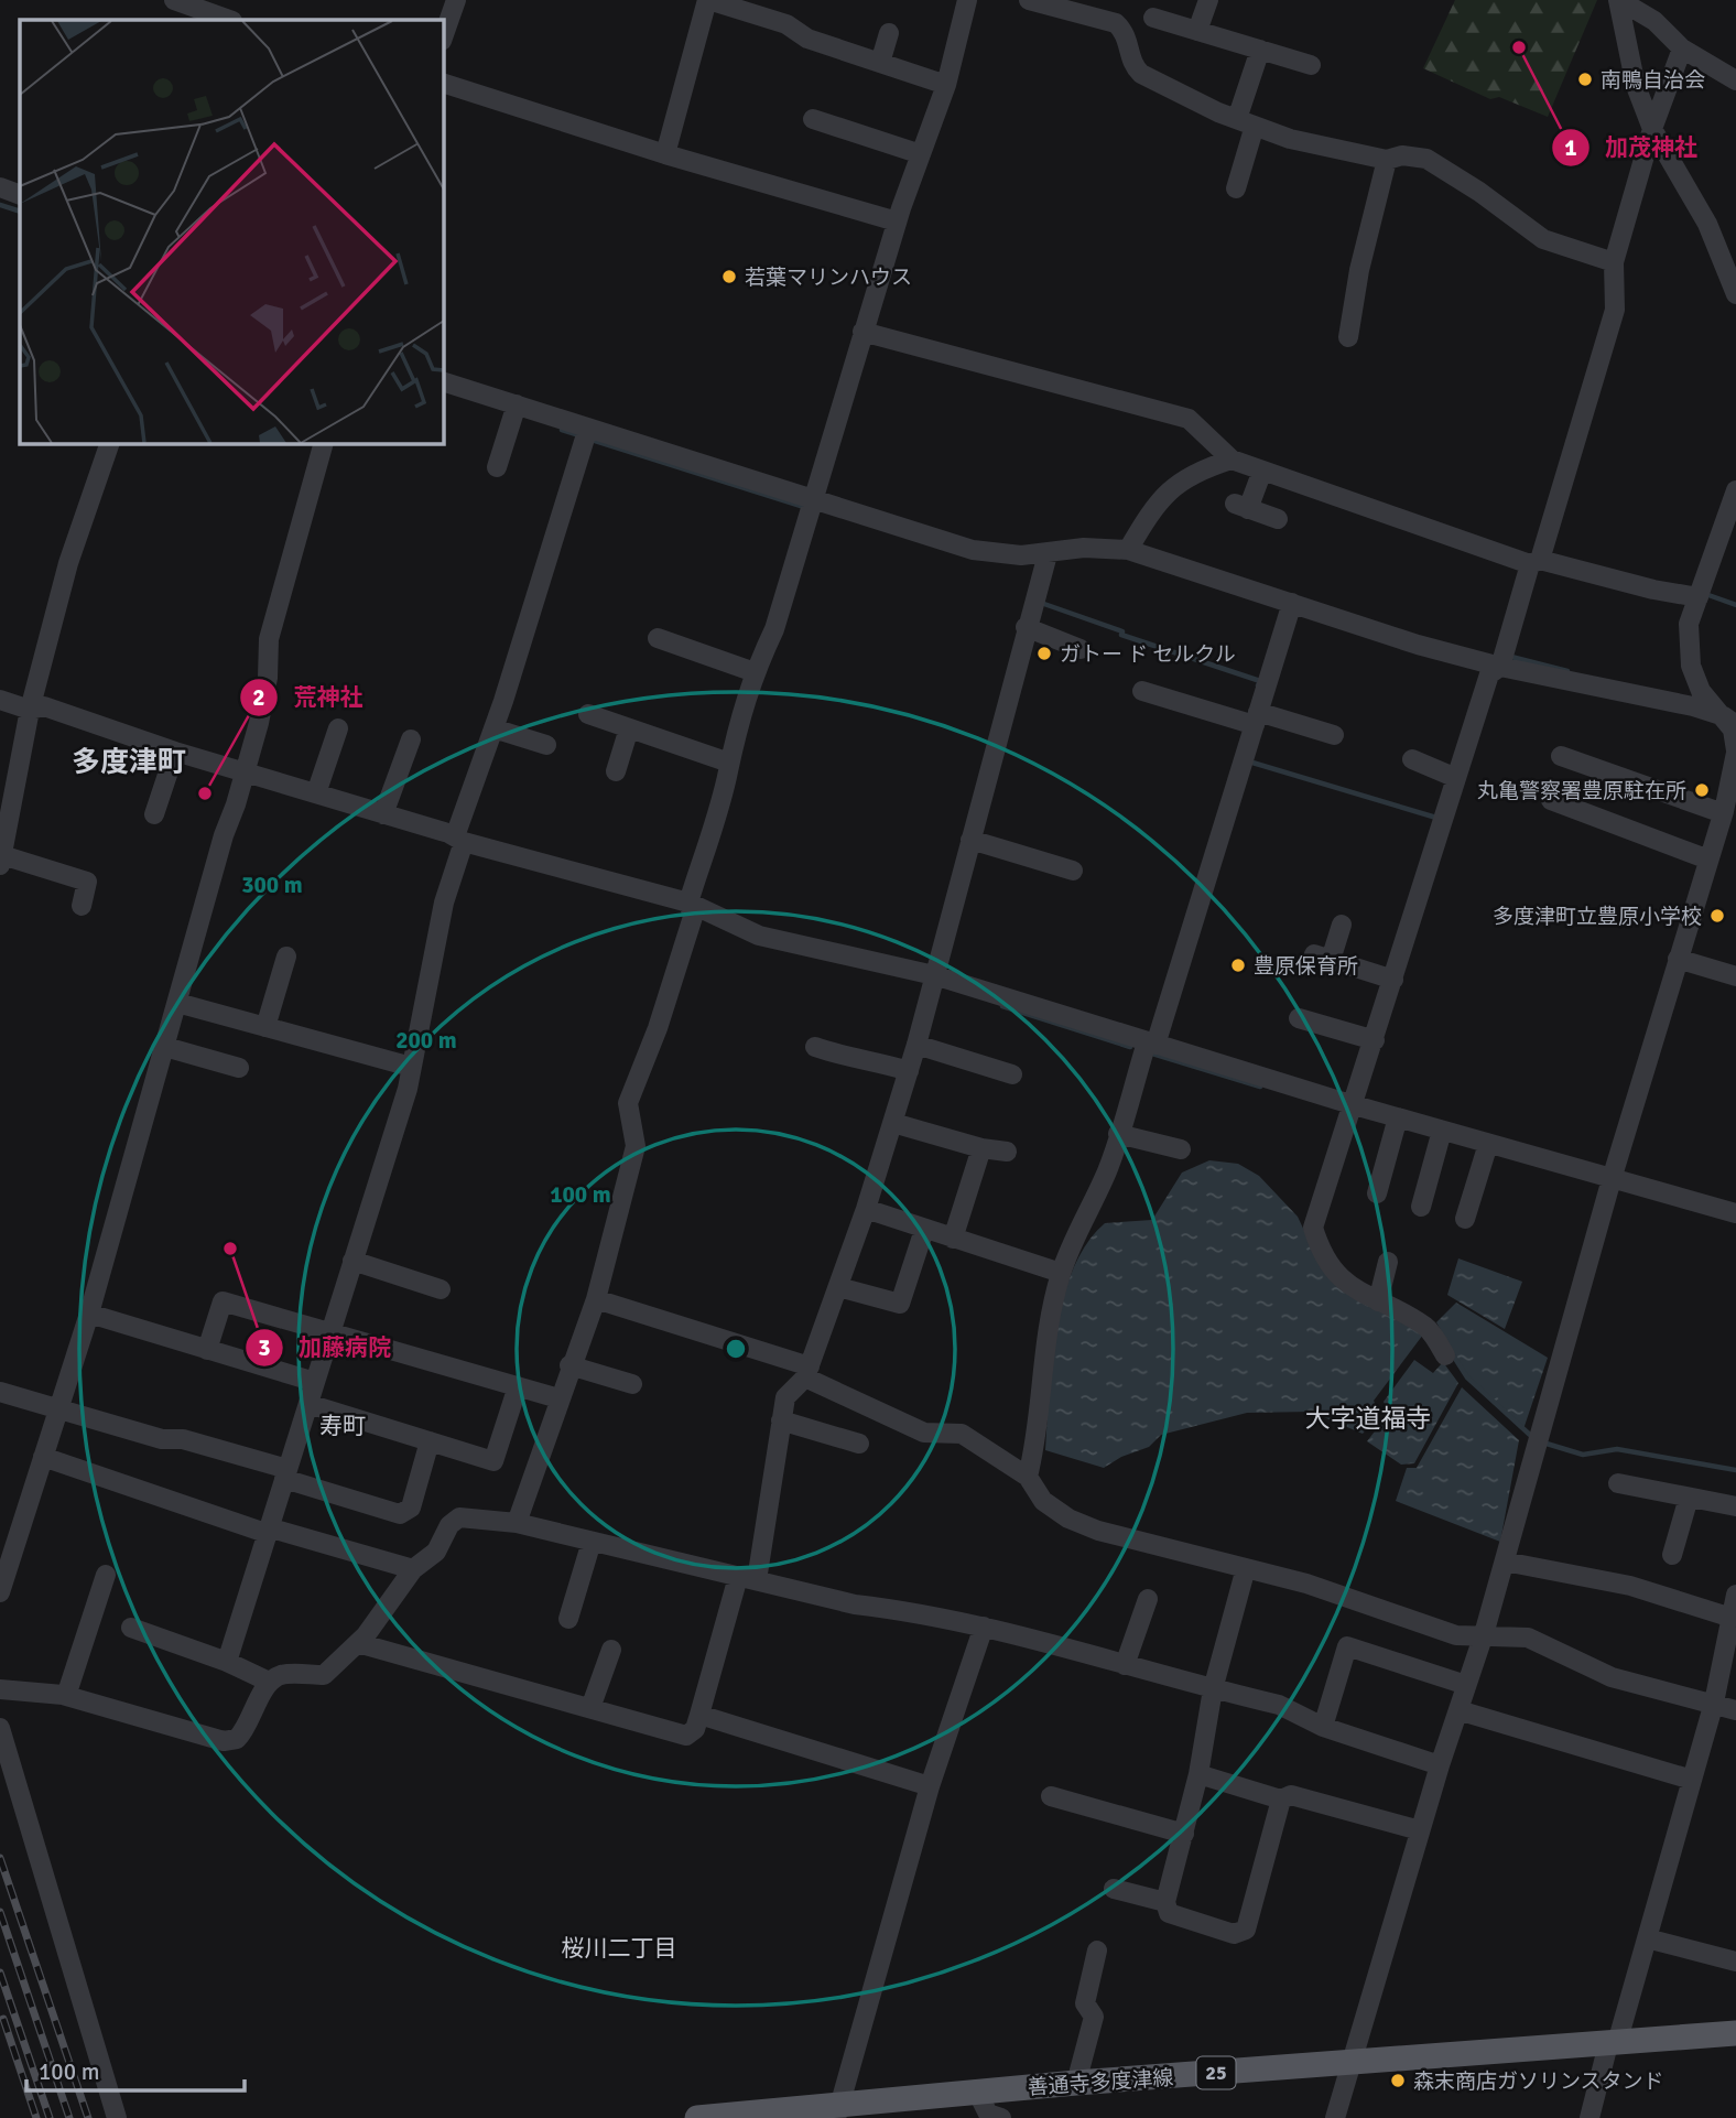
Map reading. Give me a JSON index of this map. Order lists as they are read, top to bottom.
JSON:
{
  "streets": {
    "main road": ["25", "善通寺多度津線"]
  },
  "districts": [
    "多度津町",
    "大字道福寺",
    "寿町",
    "桜川二丁目"
  ],
  "places": [
    "加茂神社",
    "南鴨自治会",
    "若葉マリンハウス",
    "ガトー ド セルクル",
    "丸亀警察署豊原駐在所",
    "荒神社",
    "多度津町立豊原小学校",
    "豊原保育所",
    "加藤病院",
    "森末商店ガソリンスタンド"
  ],
  "scale_bar": "100 m",
  "rings": ["300 m", "200 m", "100 m"]
}
